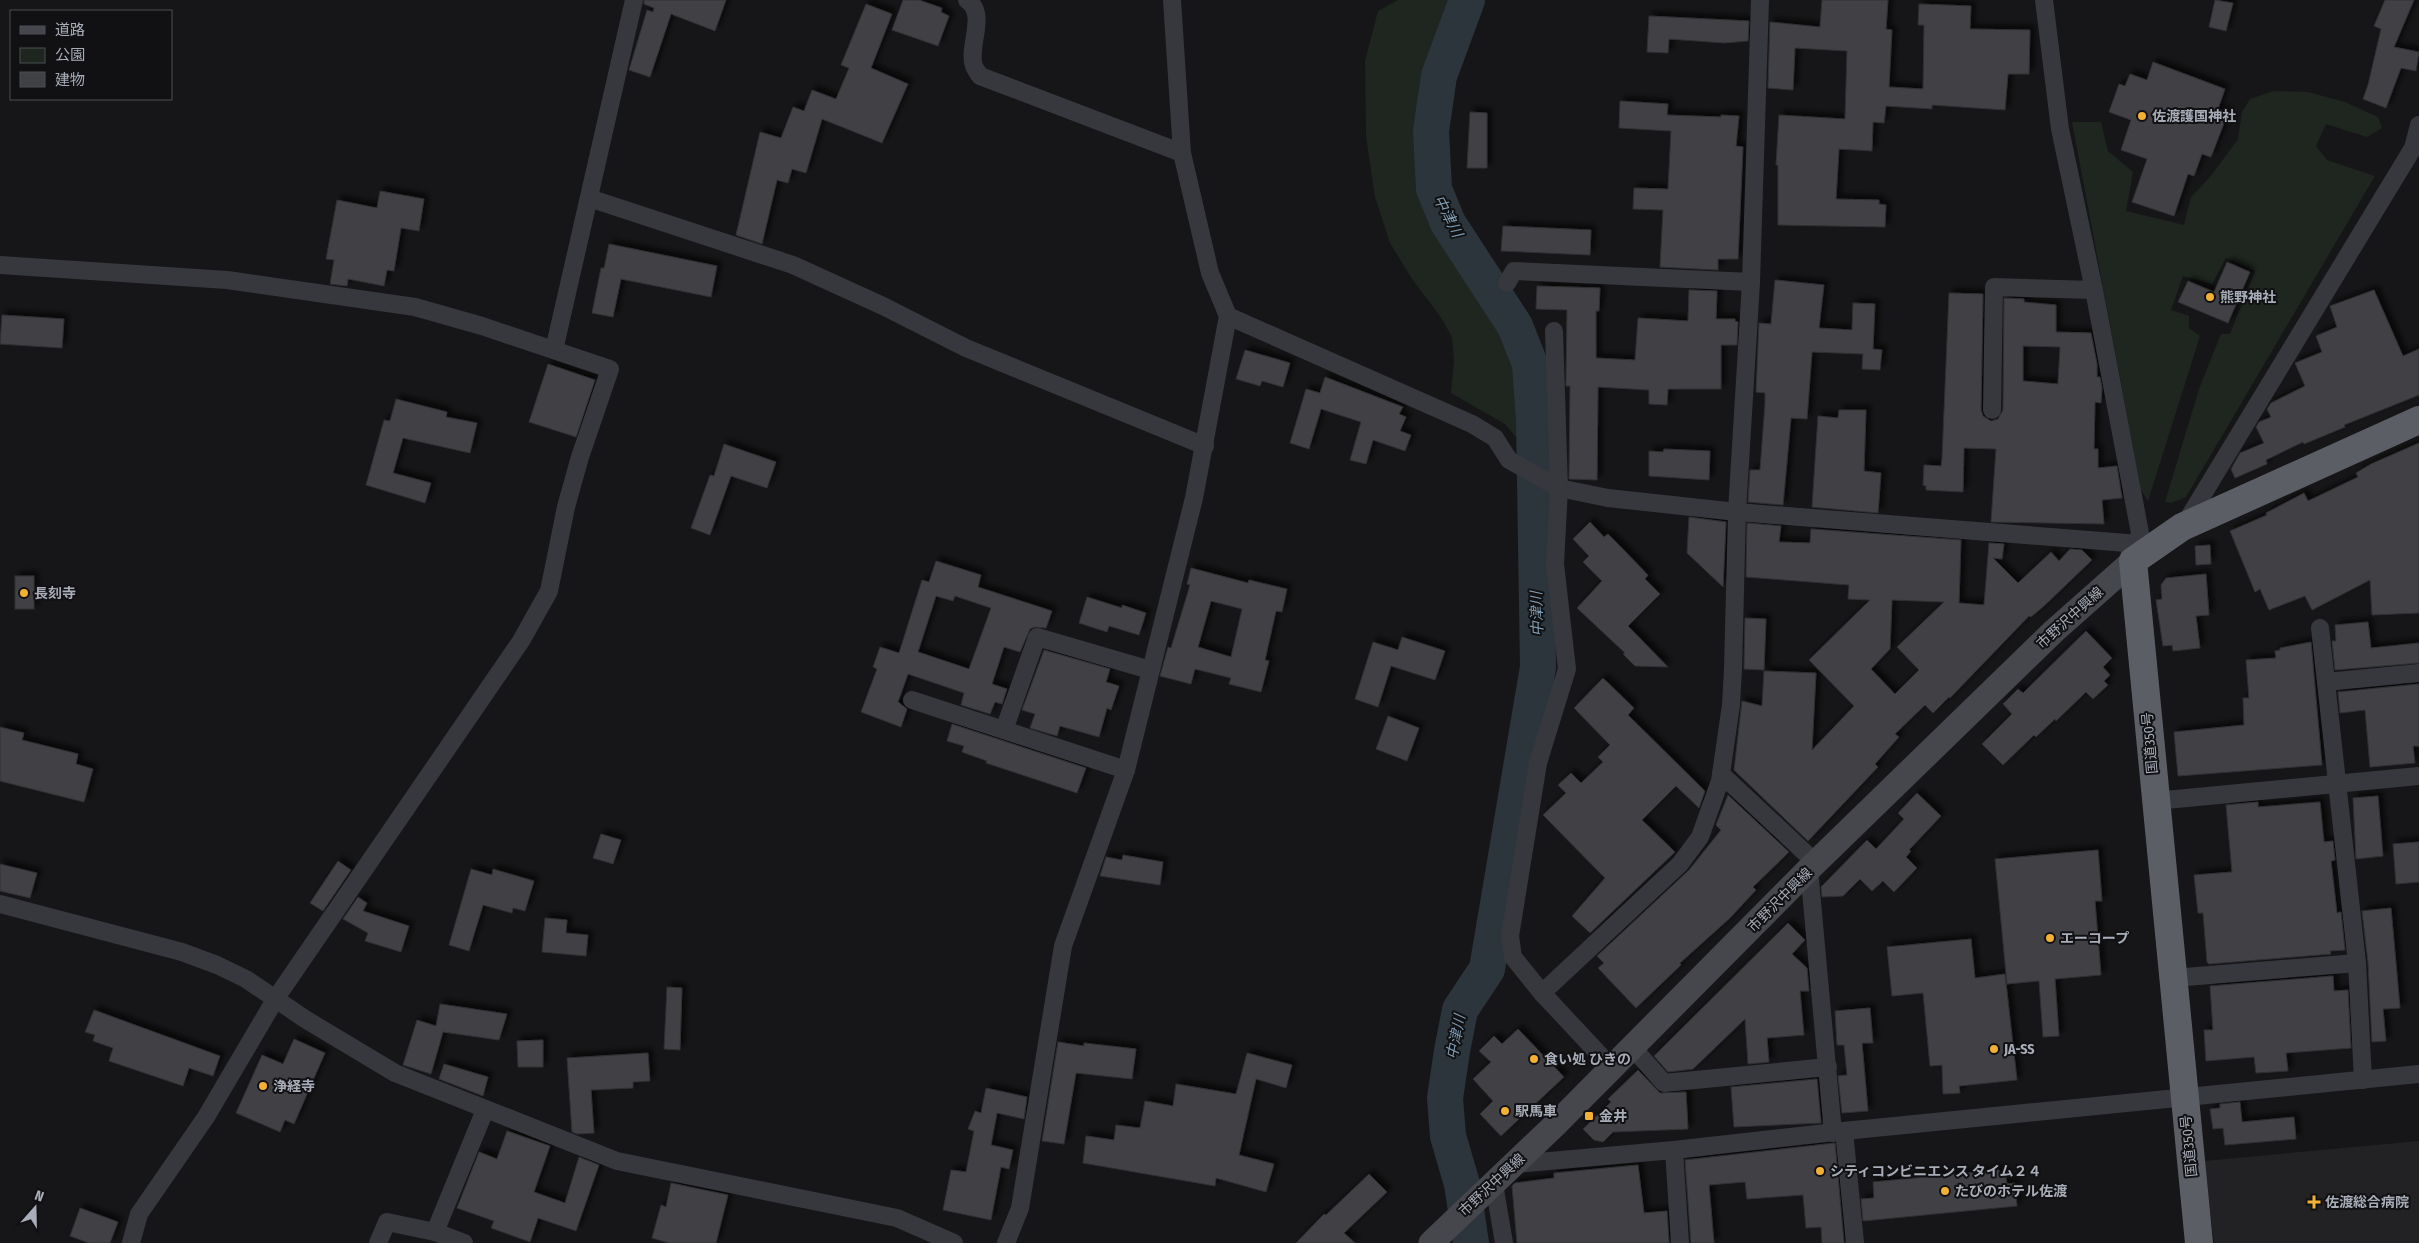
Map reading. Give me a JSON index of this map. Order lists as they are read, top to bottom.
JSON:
{
  "streets": {
    "highway": ["国道350号"],
    "main road": ["市野沢中興線"]
  },
  "crossings": [
    ["市野沢中興線", "国道350号"]
  ],
  "water": ["中津川"],
  "places": {
    "other": [
      "佐渡護国神社",
      "熊野神社",
      "長刻寺",
      "エーコープ",
      "JA-SS",
      "食い処 ひきの",
      "浄経寺",
      "駅馬車",
      "シティコンビニエンス タイム２４",
      "たびのホテル佐渡"
    ],
    "transit": ["金井"],
    "health": ["佐渡総合病院"]
  },
  "legend": ["道路", "公園", "建物"],
  "north": "top"
}
